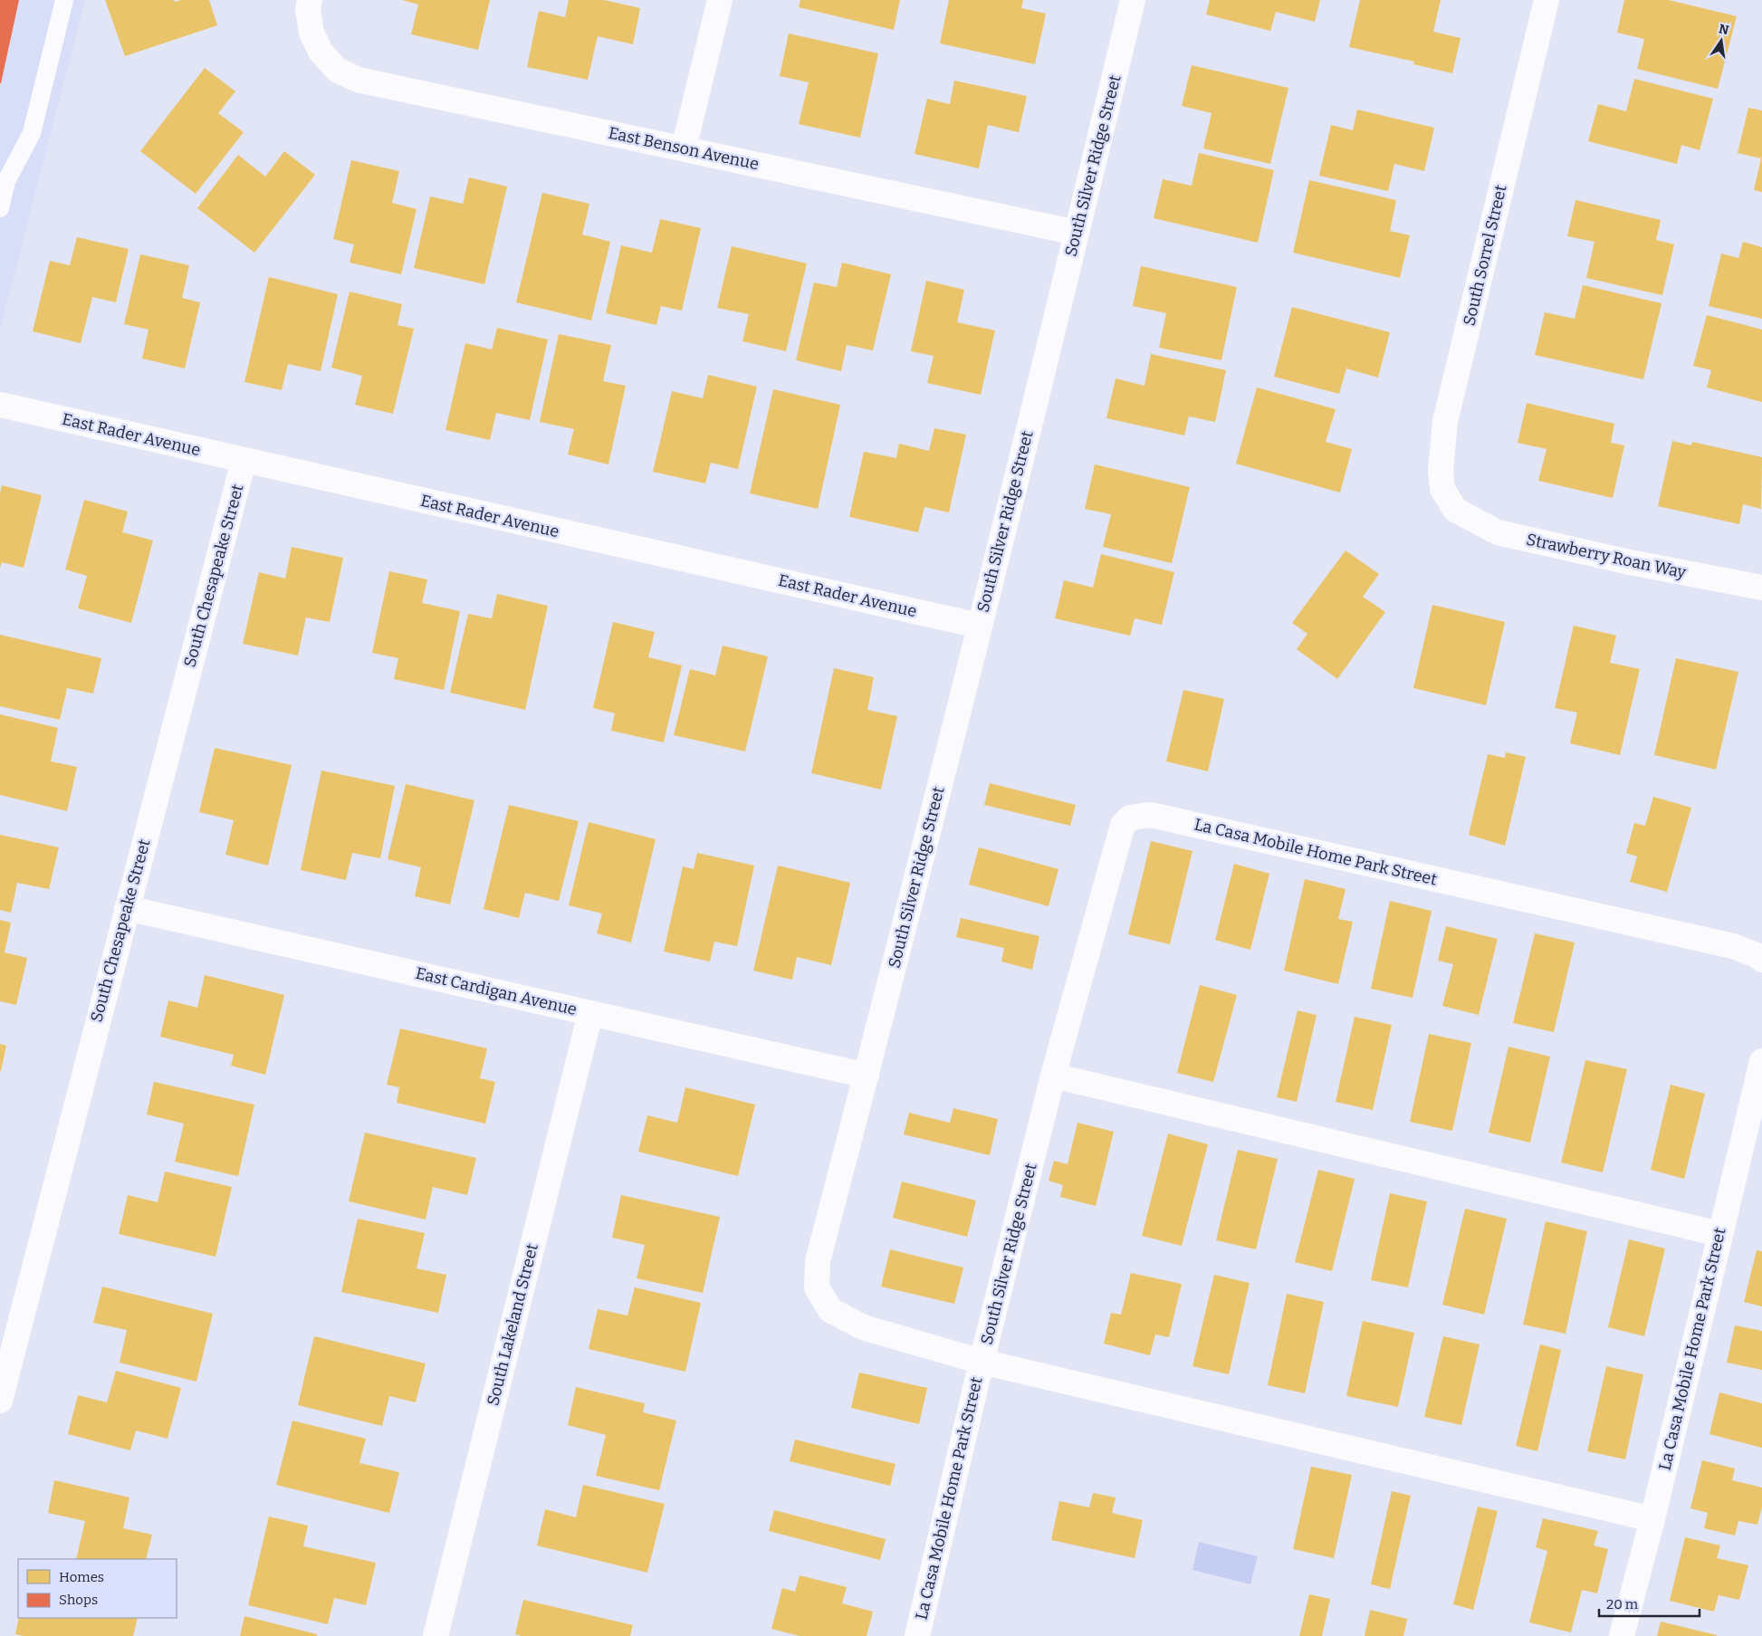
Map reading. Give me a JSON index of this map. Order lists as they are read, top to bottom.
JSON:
{
  "streets": {
    "street": [
      "East Benson Avenue",
      "South Silver Ridge Street",
      "South Sorrel Street",
      "East Rader Avenue",
      "Strawberry Roan Way",
      "South Chesapeake Street",
      "La Casa Mobile Home Park Street",
      "East Cardigan Avenue",
      "South Lakeland Street"
    ]
  },
  "crossings": [
    ["East Benson Avenue", "South Silver Ridge Street"],
    ["South Silver Ridge Street", "East Rader Avenue"],
    ["South Silver Ridge Street", "La Casa Mobile Home Park Street"],
    ["South Silver Ridge Street", "East Cardigan Avenue"],
    ["South Sorrel Street", "Strawberry Roan Way"],
    ["East Rader Avenue", "South Chesapeake Street"],
    ["South Chesapeake Street", "East Cardigan Avenue"],
    ["East Cardigan Avenue", "South Lakeland Street"]
  ],
  "legend": ["Homes", "Shops"],
  "scale_bar": "20 m",
  "north": "top"
}
